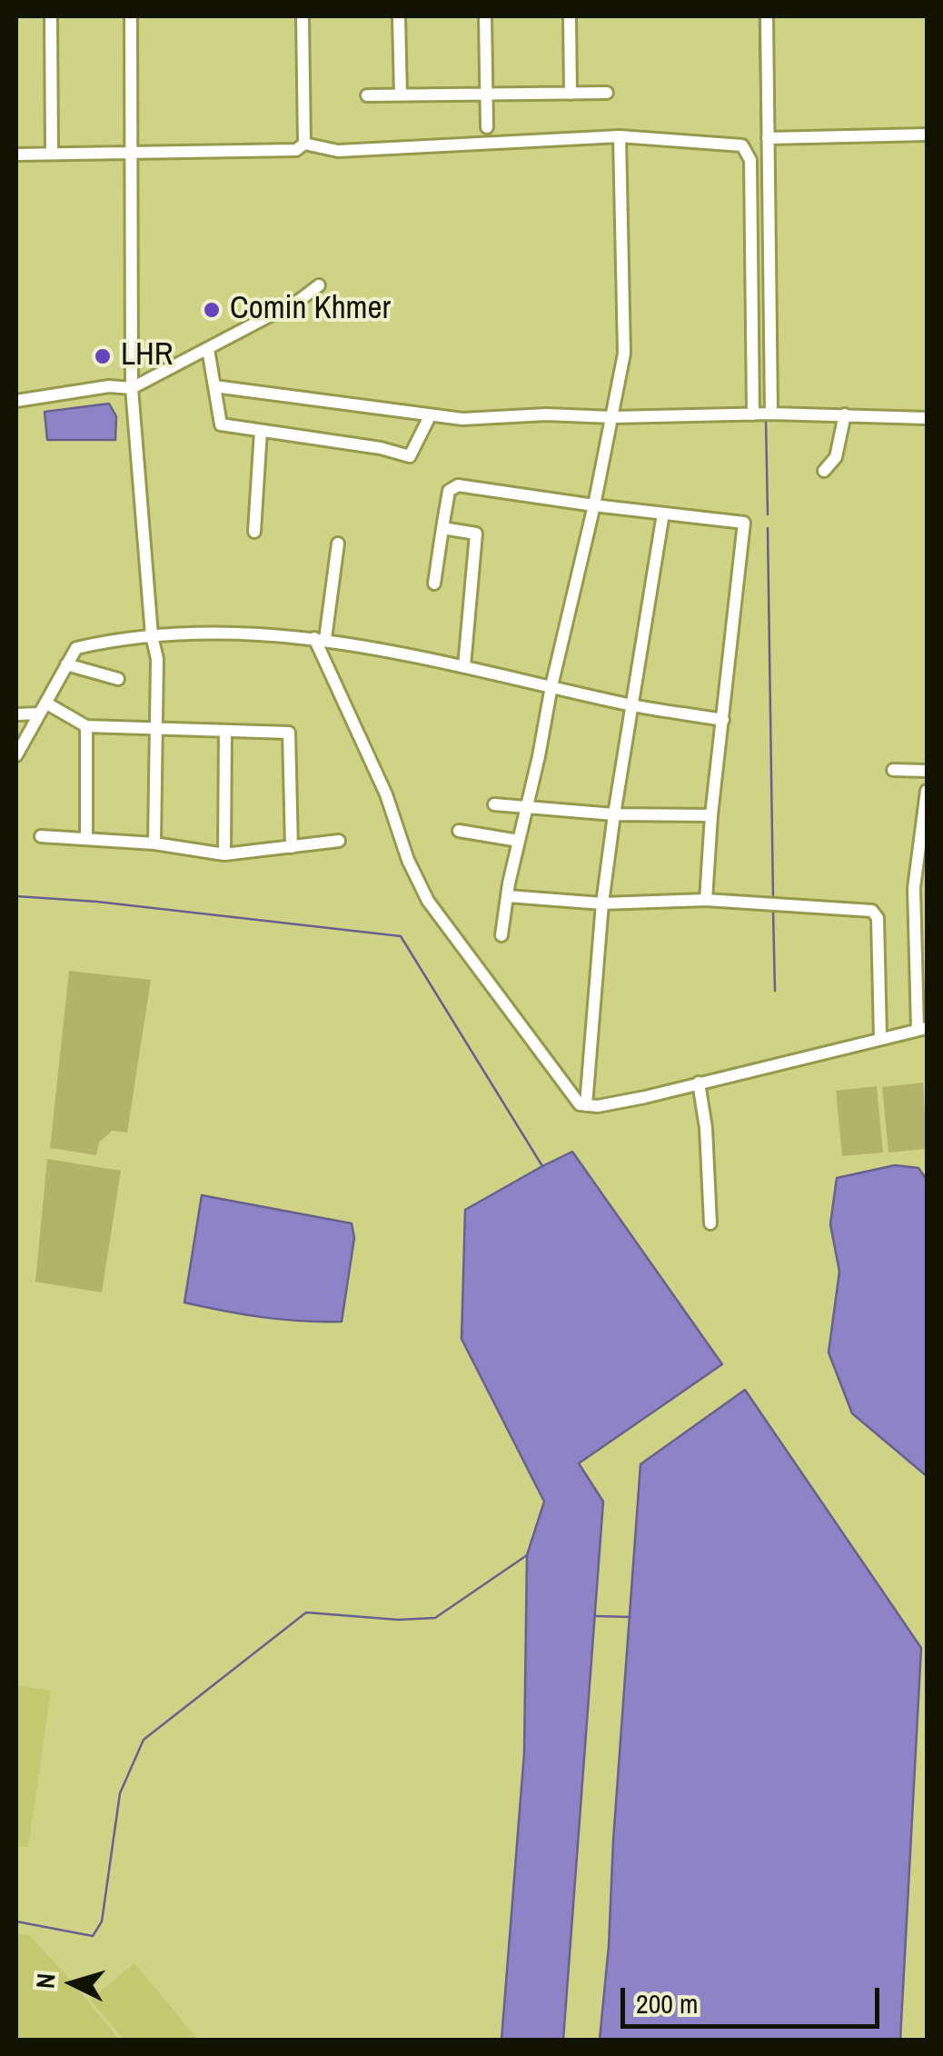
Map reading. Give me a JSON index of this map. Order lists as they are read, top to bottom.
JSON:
{
  "places": ["Comin Khmer", "LHR"],
  "scale_bar": "200 m",
  "north": "left"
}
